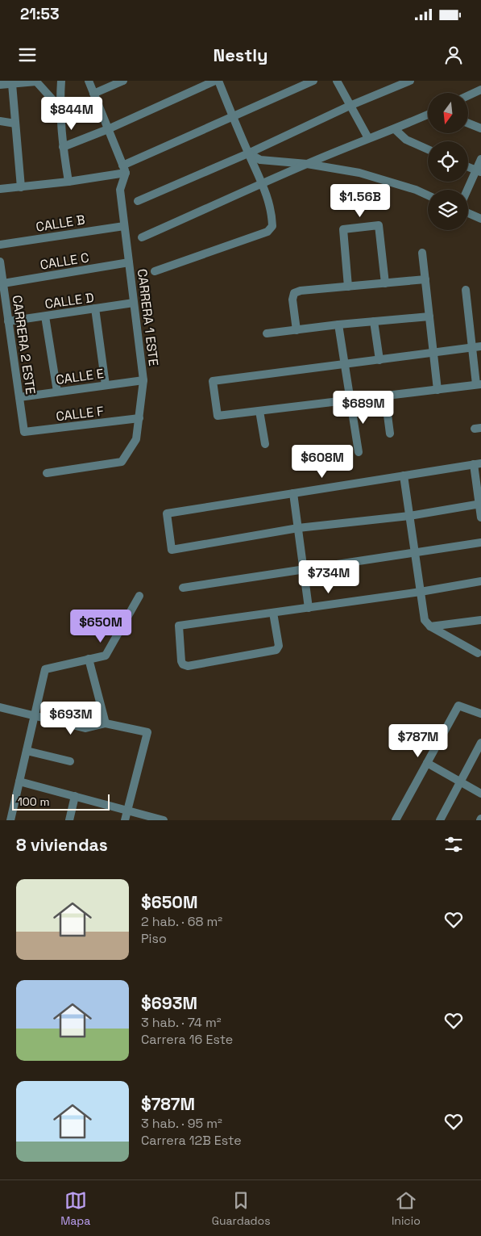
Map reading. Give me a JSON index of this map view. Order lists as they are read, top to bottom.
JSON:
{
  "streets": {
    "street": [
      "CALLE B",
      "CALLE C",
      "CALLE D",
      "CARRERA 1 ESTE",
      "CARRERA 2 ESTE",
      "CALLE E",
      "CALLE F"
    ]
  },
  "crossings": [
    ["CALLE B", "CARRERA 1 ESTE"],
    ["CALLE C", "CARRERA 1 ESTE"],
    ["CALLE C", "CARRERA 2 ESTE"],
    ["CALLE D", "CARRERA 1 ESTE"],
    ["CALLE D", "CARRERA 2 ESTE"],
    ["CARRERA 1 ESTE", "CALLE E"],
    ["CARRERA 1 ESTE", "CALLE F"],
    ["CARRERA 2 ESTE", "CALLE E"],
    ["CARRERA 2 ESTE", "CALLE F"]
  ],
  "scale_bar": "100 m",
  "north": "bottom",
  "page": {
    "status": "21:53",
    "header": "Nestly",
    "price": [
      "$844M",
      "$1.56B",
      "$689M",
      "$608M",
      "$734M",
      "$650M",
      "$693M",
      "$787M"
    ],
    "scale": "100 m",
    "heading": "8 viviendas",
    "list": [
      {
        "name": "$650M",
        "note": "2 hab. · 68 m² · Piso"
      },
      {
        "name": "$693M",
        "note": "3 hab. · 74 m² · Carrera 16 Este"
      },
      {
        "name": "$787M",
        "note": "3 hab. · 95 m² · Carrera 12B Este"
      }
    ],
    "tabs": ["Mapa", "Guardados", "Inicio"]
  }
}
